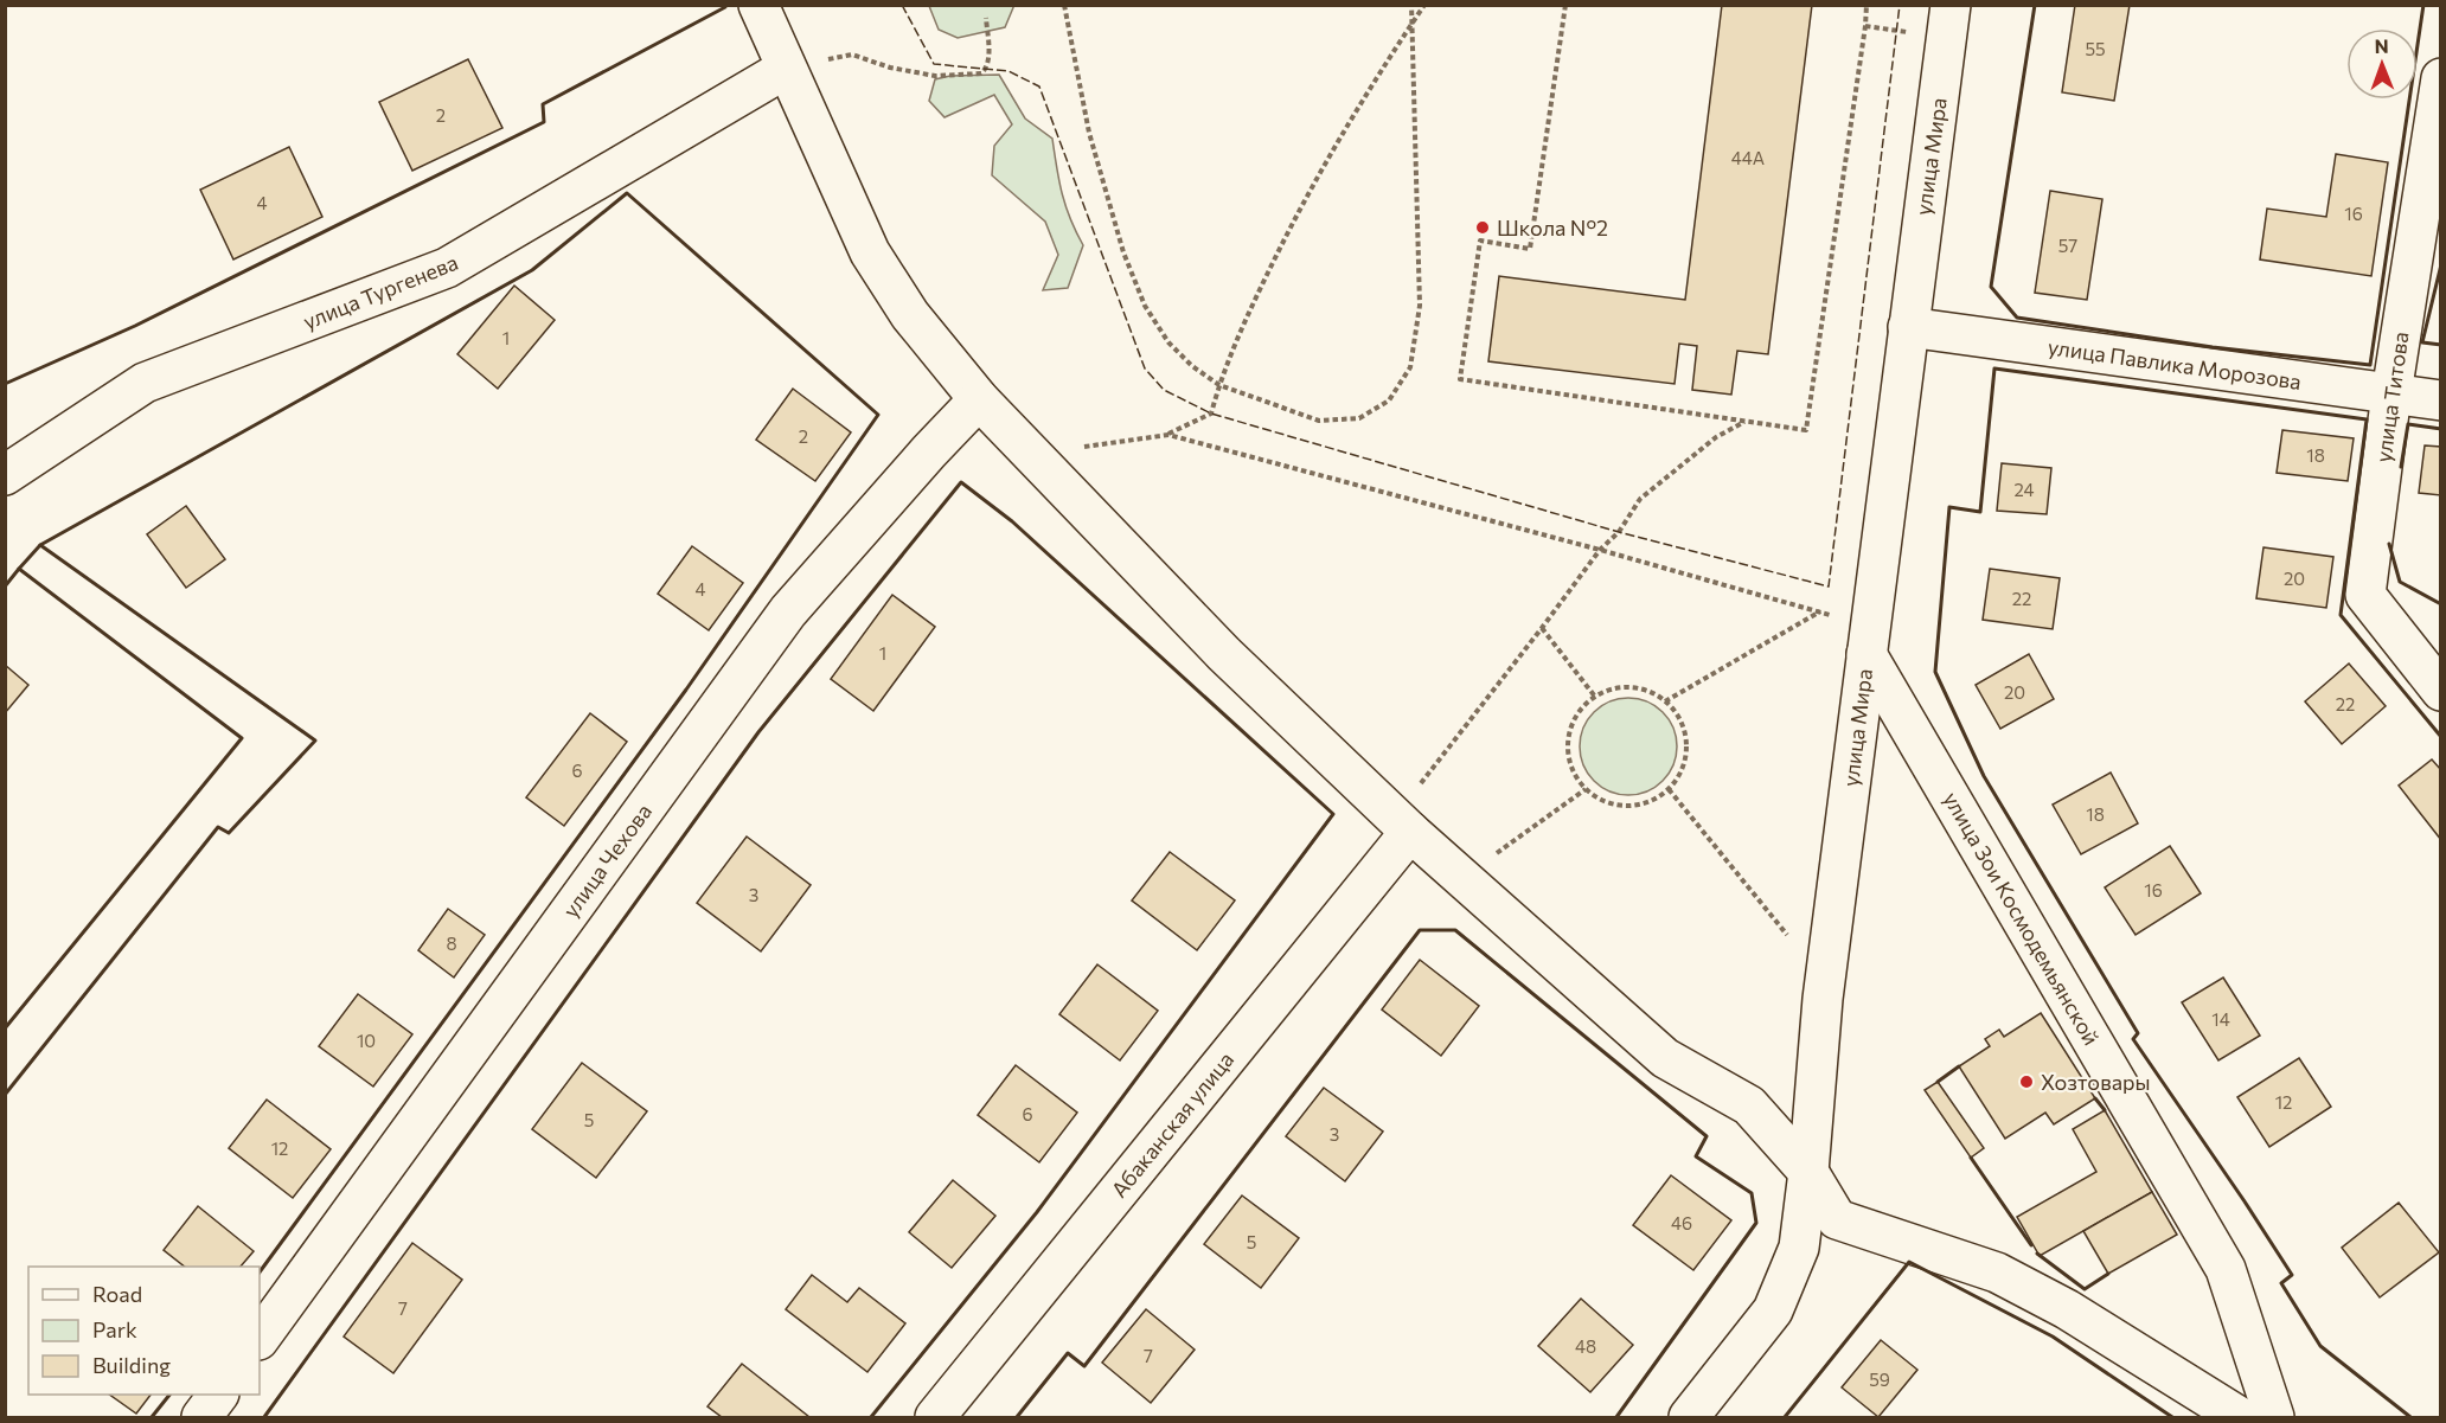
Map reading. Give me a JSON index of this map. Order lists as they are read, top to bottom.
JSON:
{
  "streets": {
    "street": [
      "улица Мира",
      "улица Тургенева",
      "улица Павлика Морозова",
      "улица Титова",
      "улица Чехова",
      "улица Зои Космодемьянской",
      "Абаканская улица"
    ]
  },
  "crossings": [
    ["улица Мира", "улица Павлика Морозова"],
    ["улица Мира", "улица Зои Космодемьянской"],
    ["улица Павлика Морозова", "улица Титова"]
  ],
  "places": ["Школа N°2", "Хозтовары"],
  "house_numbers": [
    "55",
    "2",
    "44А",
    "4",
    "16",
    "57",
    "1",
    "2",
    "18",
    "24",
    "20",
    "4",
    "22",
    "1",
    "20",
    "22",
    "6",
    "18",
    "16",
    "3",
    "8",
    "14",
    "10",
    "12",
    "6",
    "5",
    "3",
    "12",
    "46",
    "5",
    "7",
    "48",
    "7",
    "59"
  ],
  "legend": ["Road", "Park", "Building"],
  "north": "top"
}
